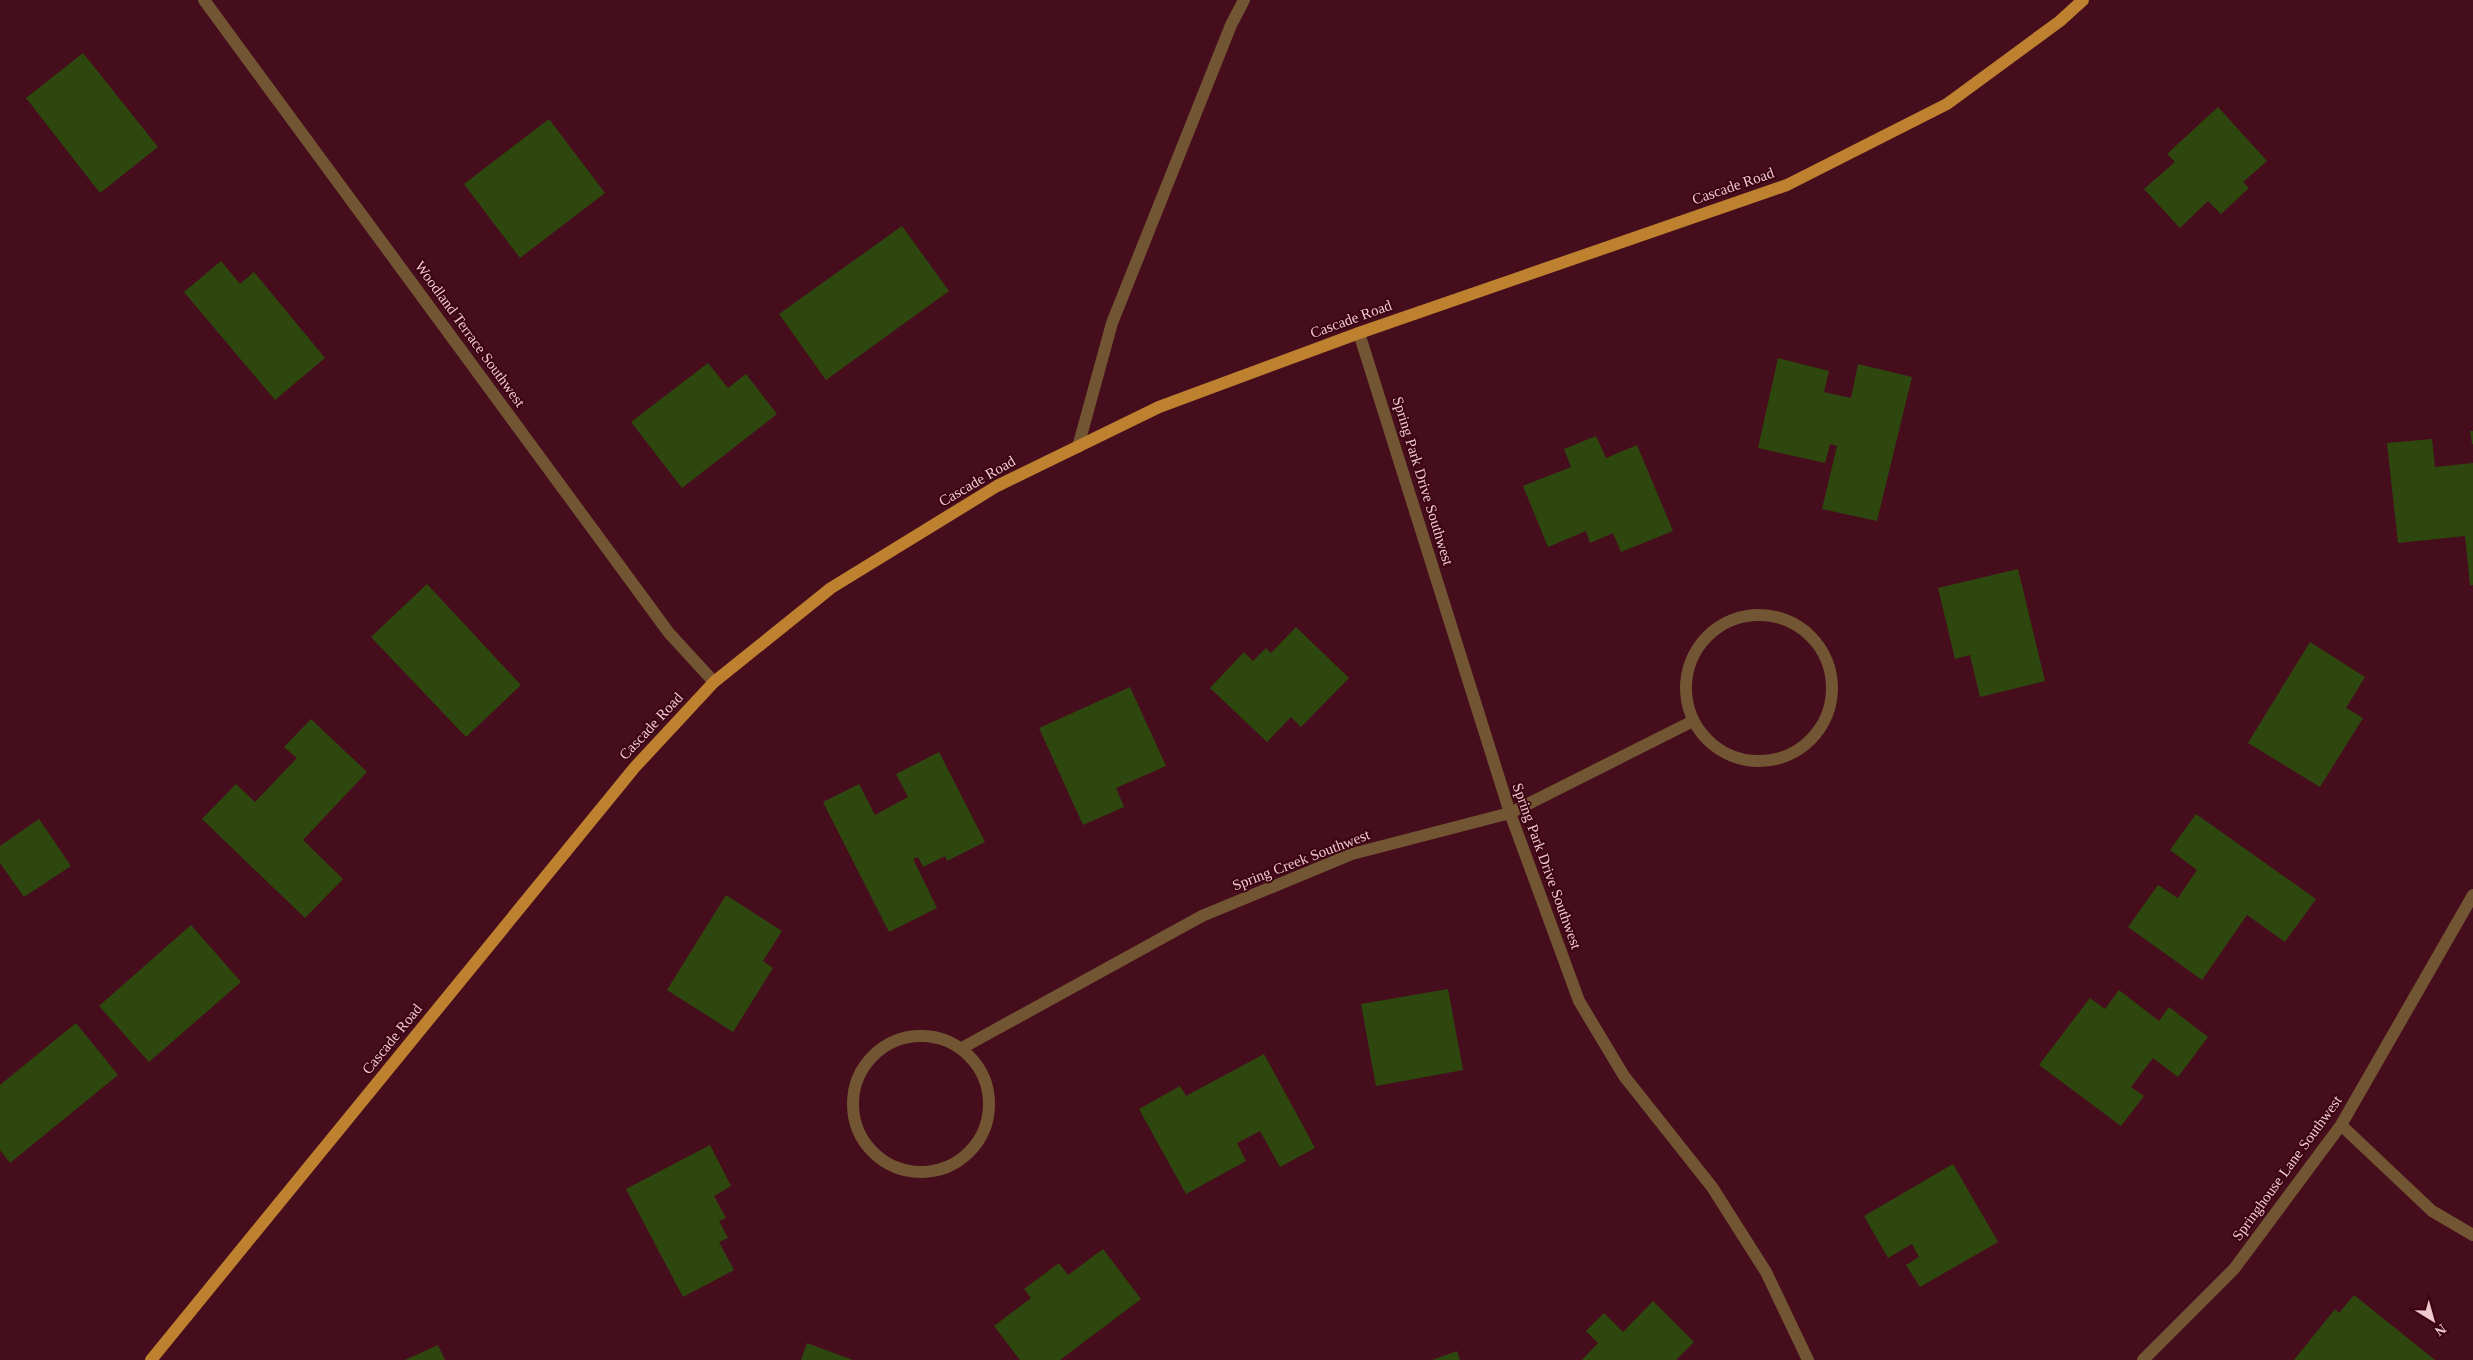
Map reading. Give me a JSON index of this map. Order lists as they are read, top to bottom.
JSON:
{
  "streets": {
    "main road": ["Cascade Road"],
    "street": [
      "Woodland Terrace Southwest",
      "Spring Park Drive Southwest",
      "Spring Creek Southwest",
      "Springhouse Lane Southwest"
    ]
  },
  "crossings": [
    ["Cascade Road", "Woodland Terrace Southwest"],
    ["Cascade Road", "Spring Park Drive Southwest"],
    ["Spring Park Drive Southwest", "Spring Creek Southwest"]
  ],
  "north": "bottom right"
}
